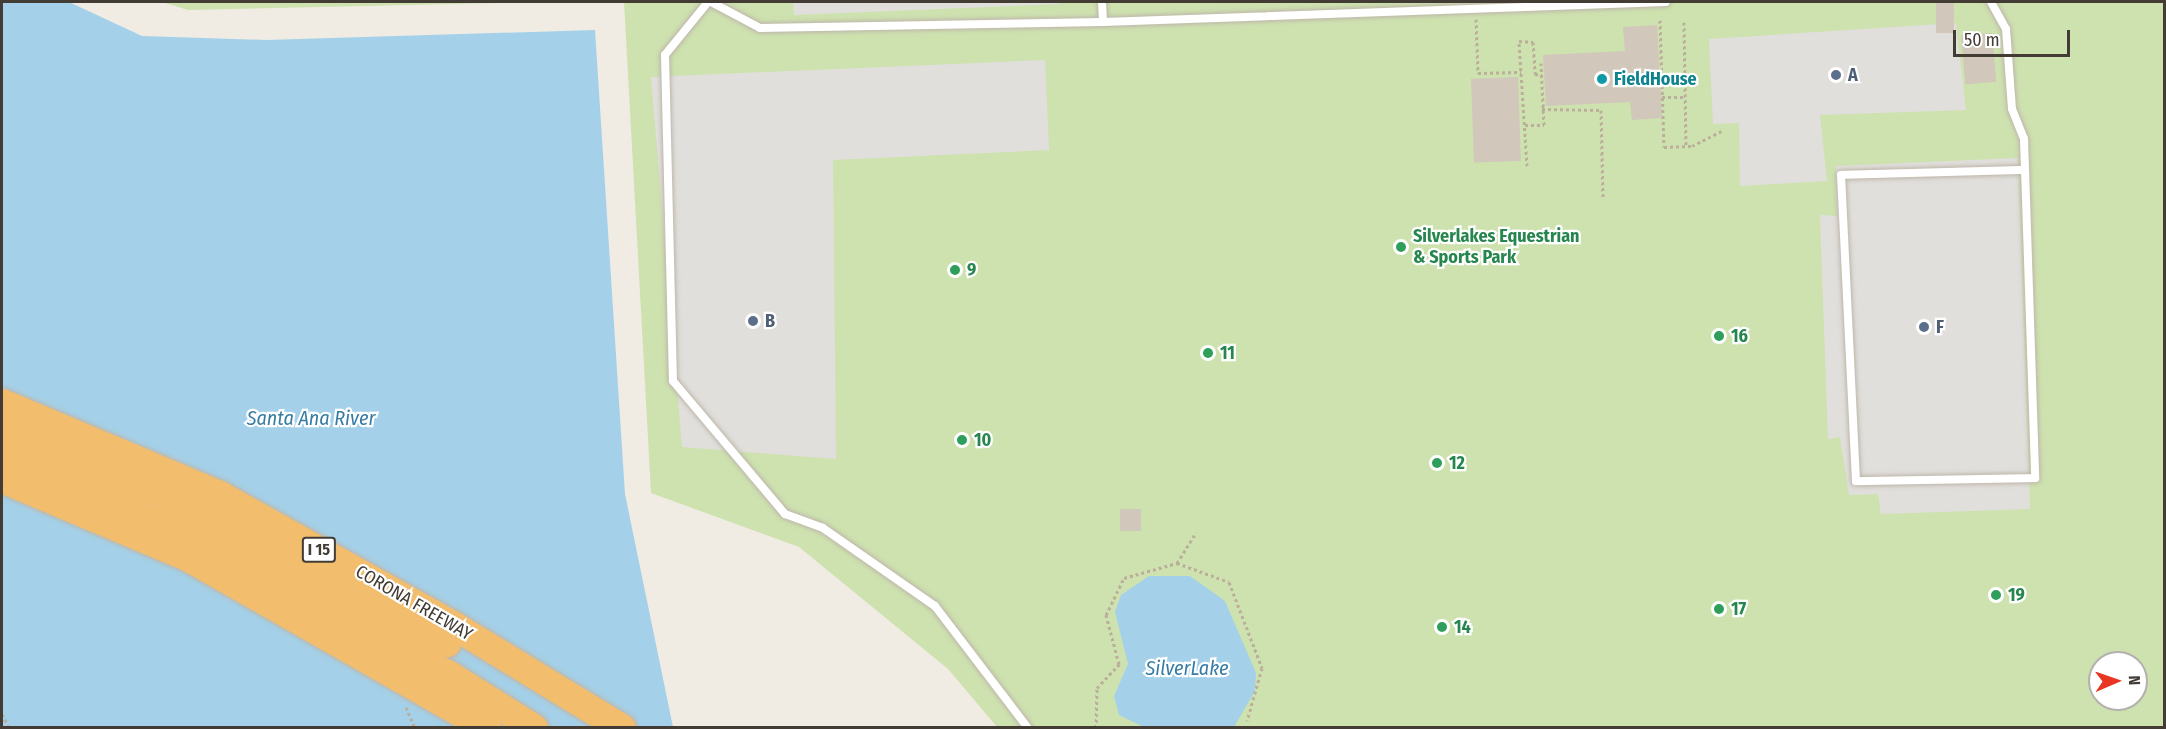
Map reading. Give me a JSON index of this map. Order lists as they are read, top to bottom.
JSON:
{
  "streets": {
    "highway": ["I 15", "CORONA FREEWAY"]
  },
  "water": ["Santa Ana River", "SilverLake"],
  "places": [
    "A",
    "FieldHouse",
    "Silverlakes Equestrian & Sports Park",
    "9",
    "B",
    "F",
    "16",
    "11",
    "10",
    "12",
    "19",
    "17",
    "14"
  ],
  "scale_bar": "50 m",
  "north": "right"
}
